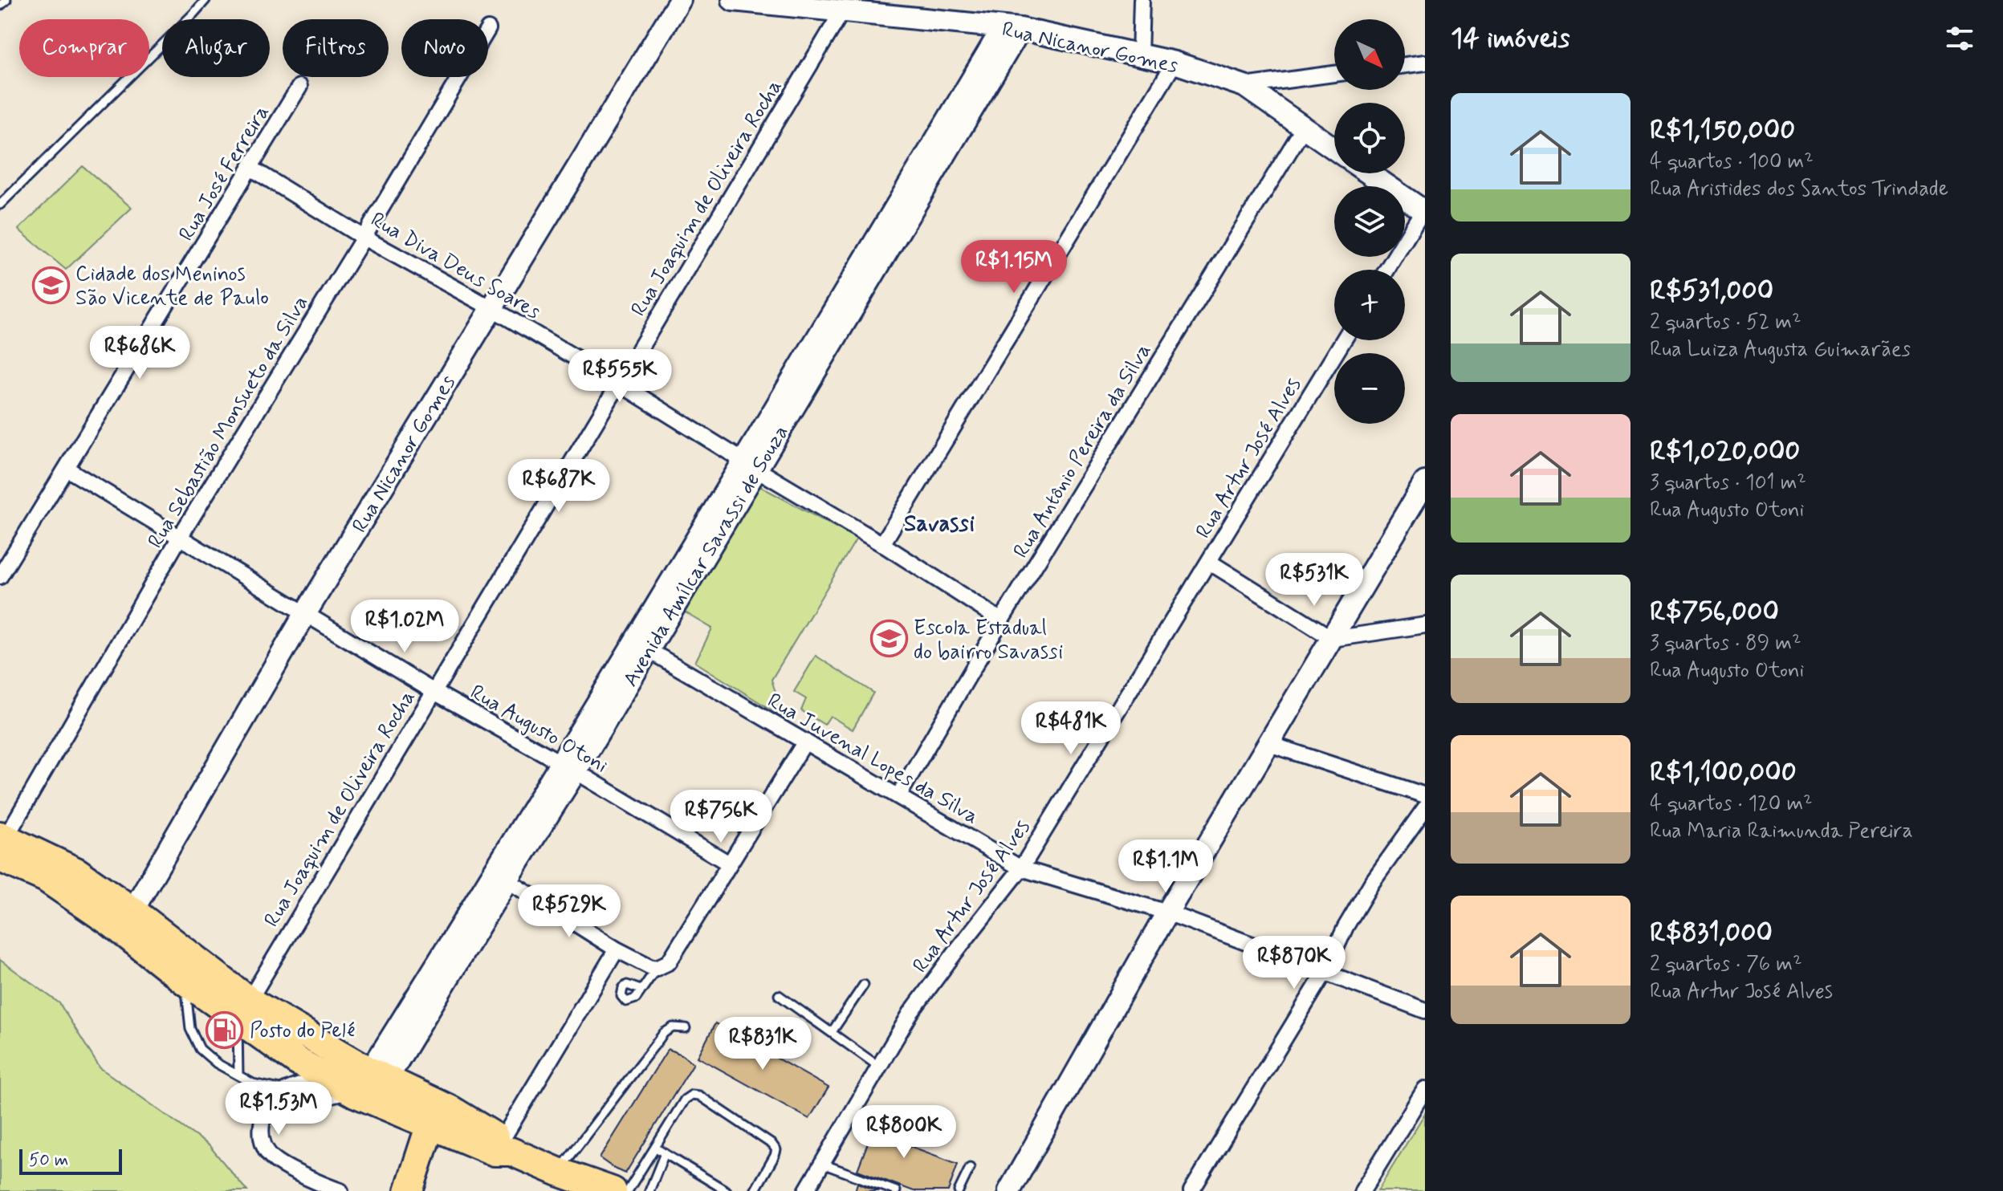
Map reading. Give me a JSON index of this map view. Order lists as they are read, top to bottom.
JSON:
{
  "streets": {
    "street": [
      "Rua Nicanor Gomes",
      "Rua José Ferreira",
      "Rua Joaquim de Oliveira Rocha",
      "Rua Diva Deus Soares",
      "Rua Sebastião Monsueto da Silva",
      "Rua Antônio Pereira da Silva",
      "Rua Artur José Alves",
      "Avenida Amílcar Savassi de Souza",
      "Rua Augusto Otoni",
      "Rua Juvenal Lopes da Silva"
    ]
  },
  "crossings": [
    ["Rua Nicanor Gomes", "Rua Joaquim de Oliveira Rocha"],
    ["Rua Nicanor Gomes", "Rua Diva Deus Soares"],
    ["Rua Nicanor Gomes", "Rua Antônio Pereira da Silva"],
    ["Rua Nicanor Gomes", "Avenida Amílcar Savassi de Souza"],
    ["Rua Nicanor Gomes", "Rua Augusto Otoni"],
    ["Rua José Ferreira", "Rua Diva Deus Soares"],
    ["Rua José Ferreira", "Rua Augusto Otoni"],
    ["Rua Joaquim de Oliveira Rocha", "Rua Diva Deus Soares"],
    ["Rua Joaquim de Oliveira Rocha", "Rua Augusto Otoni"],
    ["Rua Diva Deus Soares", "Rua Sebastião Monsueto da Silva"],
    ["Rua Diva Deus Soares", "Rua Antônio Pereira da Silva"],
    ["Rua Diva Deus Soares", "Avenida Amílcar Savassi de Souza"],
    ["Rua Sebastião Monsueto da Silva", "Rua Augusto Otoni"],
    ["Rua Antônio Pereira da Silva", "Rua Juvenal Lopes da Silva"],
    ["Rua Artur José Alves", "Rua Juvenal Lopes da Silva"],
    ["Avenida Amílcar Savassi de Souza", "Rua Augusto Otoni"],
    ["Avenida Amílcar Savassi de Souza", "Rua Juvenal Lopes da Silva"]
  ],
  "districts": ["Savassi"],
  "places": {
    "school or university": ["Cidade dos Meninos São Vicente de Paulo", "Escola Estadual do bairro Savassi"],
    "fuel station": ["Posto do Pelé"]
  },
  "scale_bar": "50 m",
  "north": "bottom right",
  "page": {
    "heading": "14 imóveis",
    "map_buttons": ["+", "−"],
    "chip": [
      "Comprar",
      "Alugar",
      "Filtros",
      "Novo"
    ],
    "list": [
      {
        "name": "R$1,150,000",
        "note": "4 quartos · 100 m² · Rua Aristides dos Santos Trindade"
      },
      {
        "name": "R$531,000",
        "note": "2 quartos · 52 m² · Rua Luiza Augusta Guimarães"
      },
      {
        "name": "R$1,020,000",
        "note": "3 quartos · 101 m² · Rua Augusto Otoni"
      },
      {
        "name": "R$756,000",
        "note": "3 quartos · 89 m² · Rua Augusto Otoni"
      },
      {
        "name": "R$1,100,000",
        "note": "4 quartos · 120 m² · Rua Maria Raimunda Pereira"
      },
      {
        "name": "R$831,000",
        "note": "2 quartos · 76 m² · Rua Artur José Alves"
      }
    ],
    "price": [
      "R$1.15M",
      "R$686K",
      "R$555K",
      "R$687K",
      "R$531K",
      "R$1.02M",
      "R$481K",
      "R$756K",
      "R$1.1M",
      "R$529K",
      "R$870K",
      "R$831K",
      "R$1.53M",
      "R$800K"
    ],
    "scale": "50 m"
  }
}
